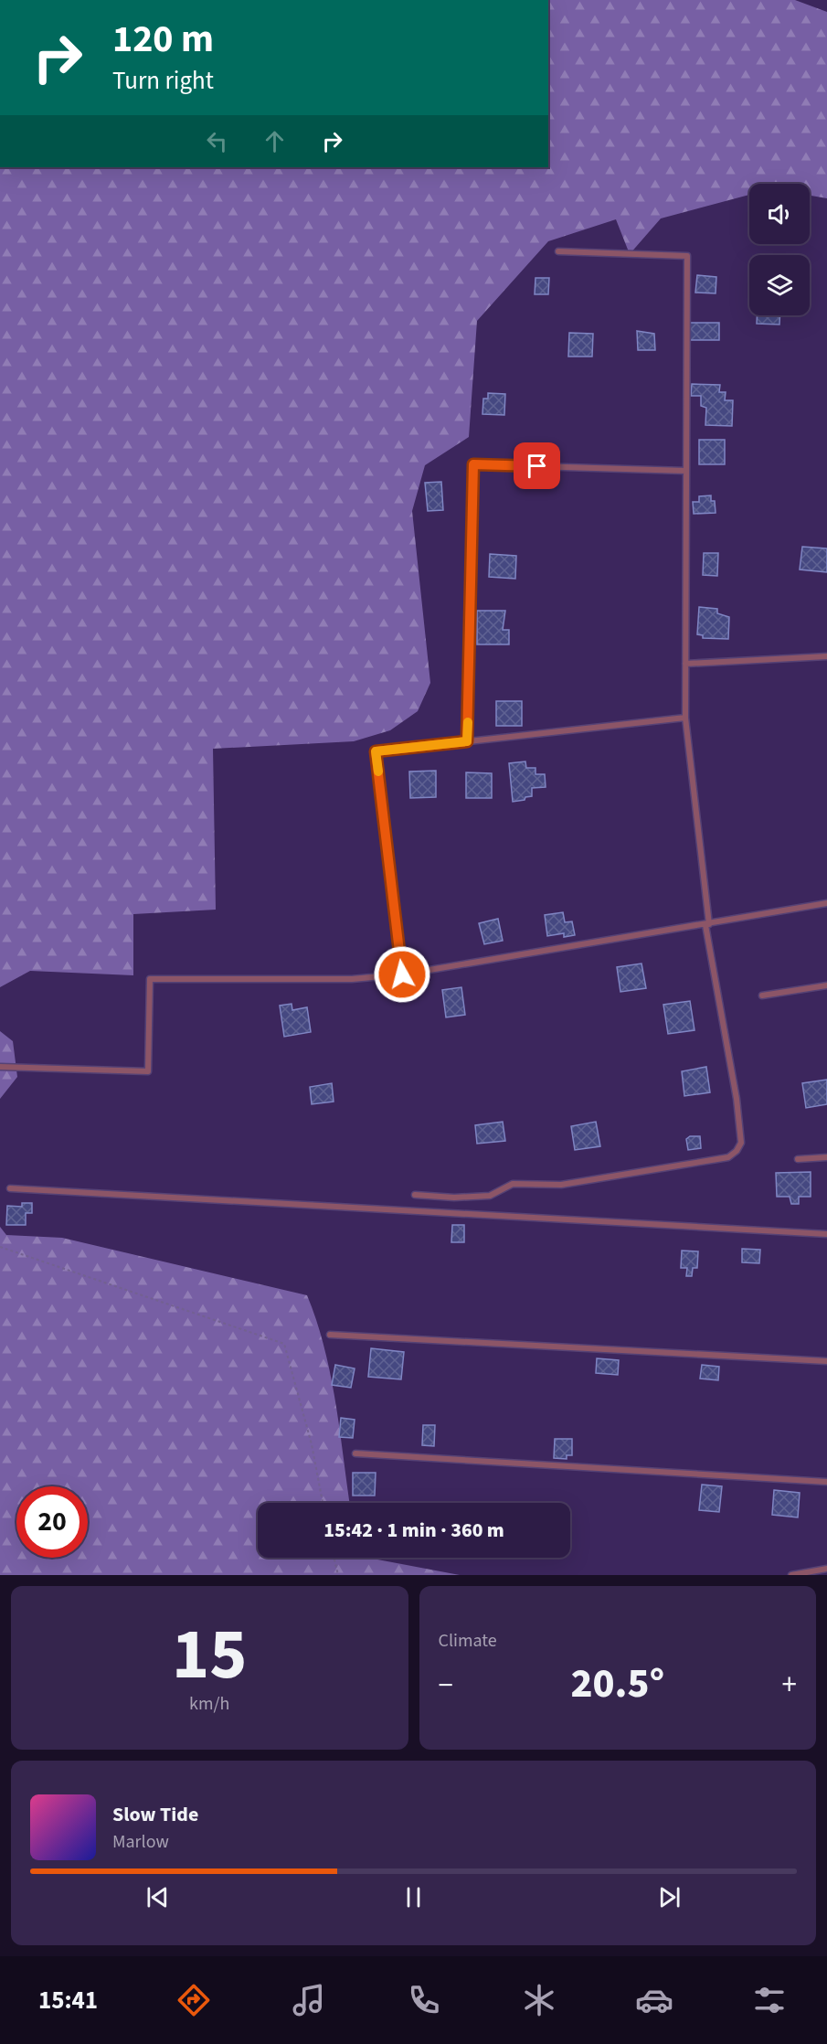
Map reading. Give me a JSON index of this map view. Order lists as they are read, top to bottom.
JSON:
{
  "page": {
    "turn": ["120 m", "Turn right"],
    "limit": "20",
    "trip": "15:42 · 1 min · 360 m",
    "tile": [
      ["15", "km/h"],
      "Climate"
    ],
    "heat": ["−", "20.5°", "+"],
    "song": ["Slow Tide", "Marlow"],
    "tabs": "15:41"
  }
}
